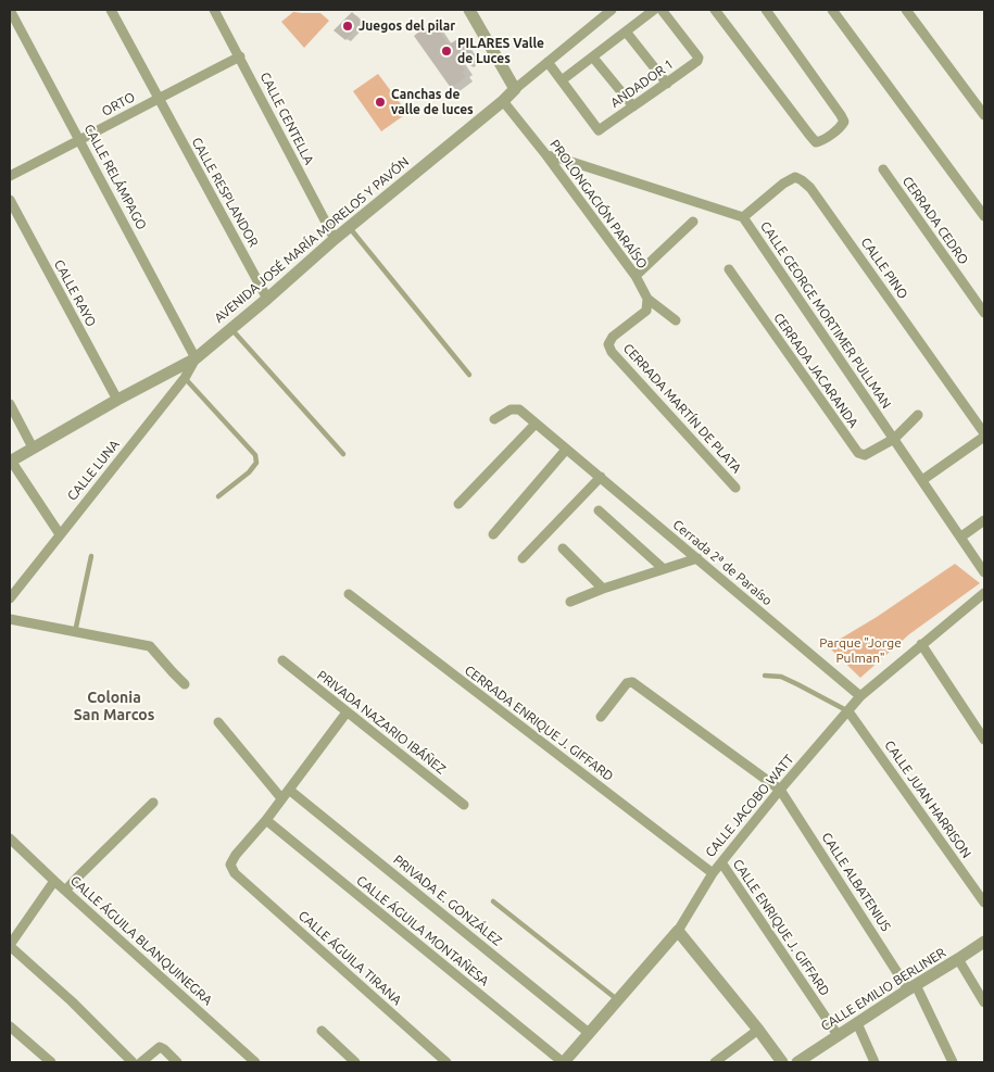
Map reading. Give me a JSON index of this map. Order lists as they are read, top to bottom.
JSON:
{
  "streets": {
    "street": [
      "ANDADOR 1",
      "ORTO",
      "CALLE CENTELLA",
      "CALLE RELÁMPAGO",
      "CALLE RESPLANDOR",
      "PROLONGACIÓN PARAÍSO",
      "CERRADA CEDRO",
      "AVENIDA JOSÉ MARÍA MORELOS Y PAVÓN",
      "CALLE PINO",
      "CALLE RAYO",
      "CALLE GEORGE MORTIMER PULLMAN",
      "CERRADA JACARANDA",
      "CERRADA MARTÍN DE PLATA",
      "CALLE LUNA",
      "Cerrada 2ª de Paraíso",
      "PRIVADA NAZARIO IBÁÑEZ",
      "CERRADA ENRIQUE J. GIFFARD",
      "CALLE JUAN HARRISON",
      "CALLE JACOBO WATT",
      "CALLE ALBATENIUS",
      "PRIVADA E. GONZÁLEZ",
      "CALLE ENRIQUE J. GIFFARD",
      "CALLE ÁGUILA MONTAÑESA",
      "CALLE ÁGUILA BLANQUINEGRA",
      "CALLE ÁGUILA TIRANA",
      "CALLE EMILIO BERLINER"
    ]
  },
  "crossings": [
    ["ORTO", "CALLE CENTELLA"],
    ["ORTO", "CALLE RELÁMPAGO"],
    ["ORTO", "CALLE RESPLANDOR"],
    ["CALLE CENTELLA", "AVENIDA JOSÉ MARÍA MORELOS Y PAVÓN"],
    ["CALLE RELÁMPAGO", "AVENIDA JOSÉ MARÍA MORELOS Y PAVÓN"],
    ["CALLE RELÁMPAGO", "CALLE LUNA"],
    ["CALLE RESPLANDOR", "AVENIDA JOSÉ MARÍA MORELOS Y PAVÓN"],
    ["PROLONGACIÓN PARAÍSO", "AVENIDA JOSÉ MARÍA MORELOS Y PAVÓN"],
    ["PROLONGACIÓN PARAÍSO", "CALLE GEORGE MORTIMER PULLMAN"],
    ["PROLONGACIÓN PARAÍSO", "CERRADA MARTÍN DE PLATA"],
    ["AVENIDA JOSÉ MARÍA MORELOS Y PAVÓN", "CALLE RAYO"],
    ["AVENIDA JOSÉ MARÍA MORELOS Y PAVÓN", "CALLE LUNA"],
    ["CALLE PINO", "CALLE GEORGE MORTIMER PULLMAN"],
    ["CALLE GEORGE MORTIMER PULLMAN", "CERRADA JACARANDA"],
    ["Cerrada 2ª de Paraíso", "CALLE JACOBO WATT"],
    ["CERRADA ENRIQUE J. GIFFARD", "CALLE JACOBO WATT"],
    ["CALLE JUAN HARRISON", "CALLE JACOBO WATT"],
    ["CALLE JACOBO WATT", "CALLE ALBATENIUS"],
    ["CALLE JACOBO WATT", "PRIVADA E. GONZÁLEZ"],
    ["CALLE JACOBO WATT", "CALLE ENRIQUE J. GIFFARD"],
    ["CALLE JACOBO WATT", "CALLE ÁGUILA MONTAÑESA"],
    ["CALLE ALBATENIUS", "CALLE EMILIO BERLINER"],
    ["CALLE ENRIQUE J. GIFFARD", "CALLE EMILIO BERLINER"],
    ["CALLE ÁGUILA MONTAÑESA", "CALLE ÁGUILA TIRANA"]
  ],
  "districts": ["Colonia San Marcos"],
  "parks": ["Parque \"Jorge Pulman\""],
  "places": ["Juegos del pilar", "PILARES Valle de Luces", "Canchas de valle de luces"]
}
